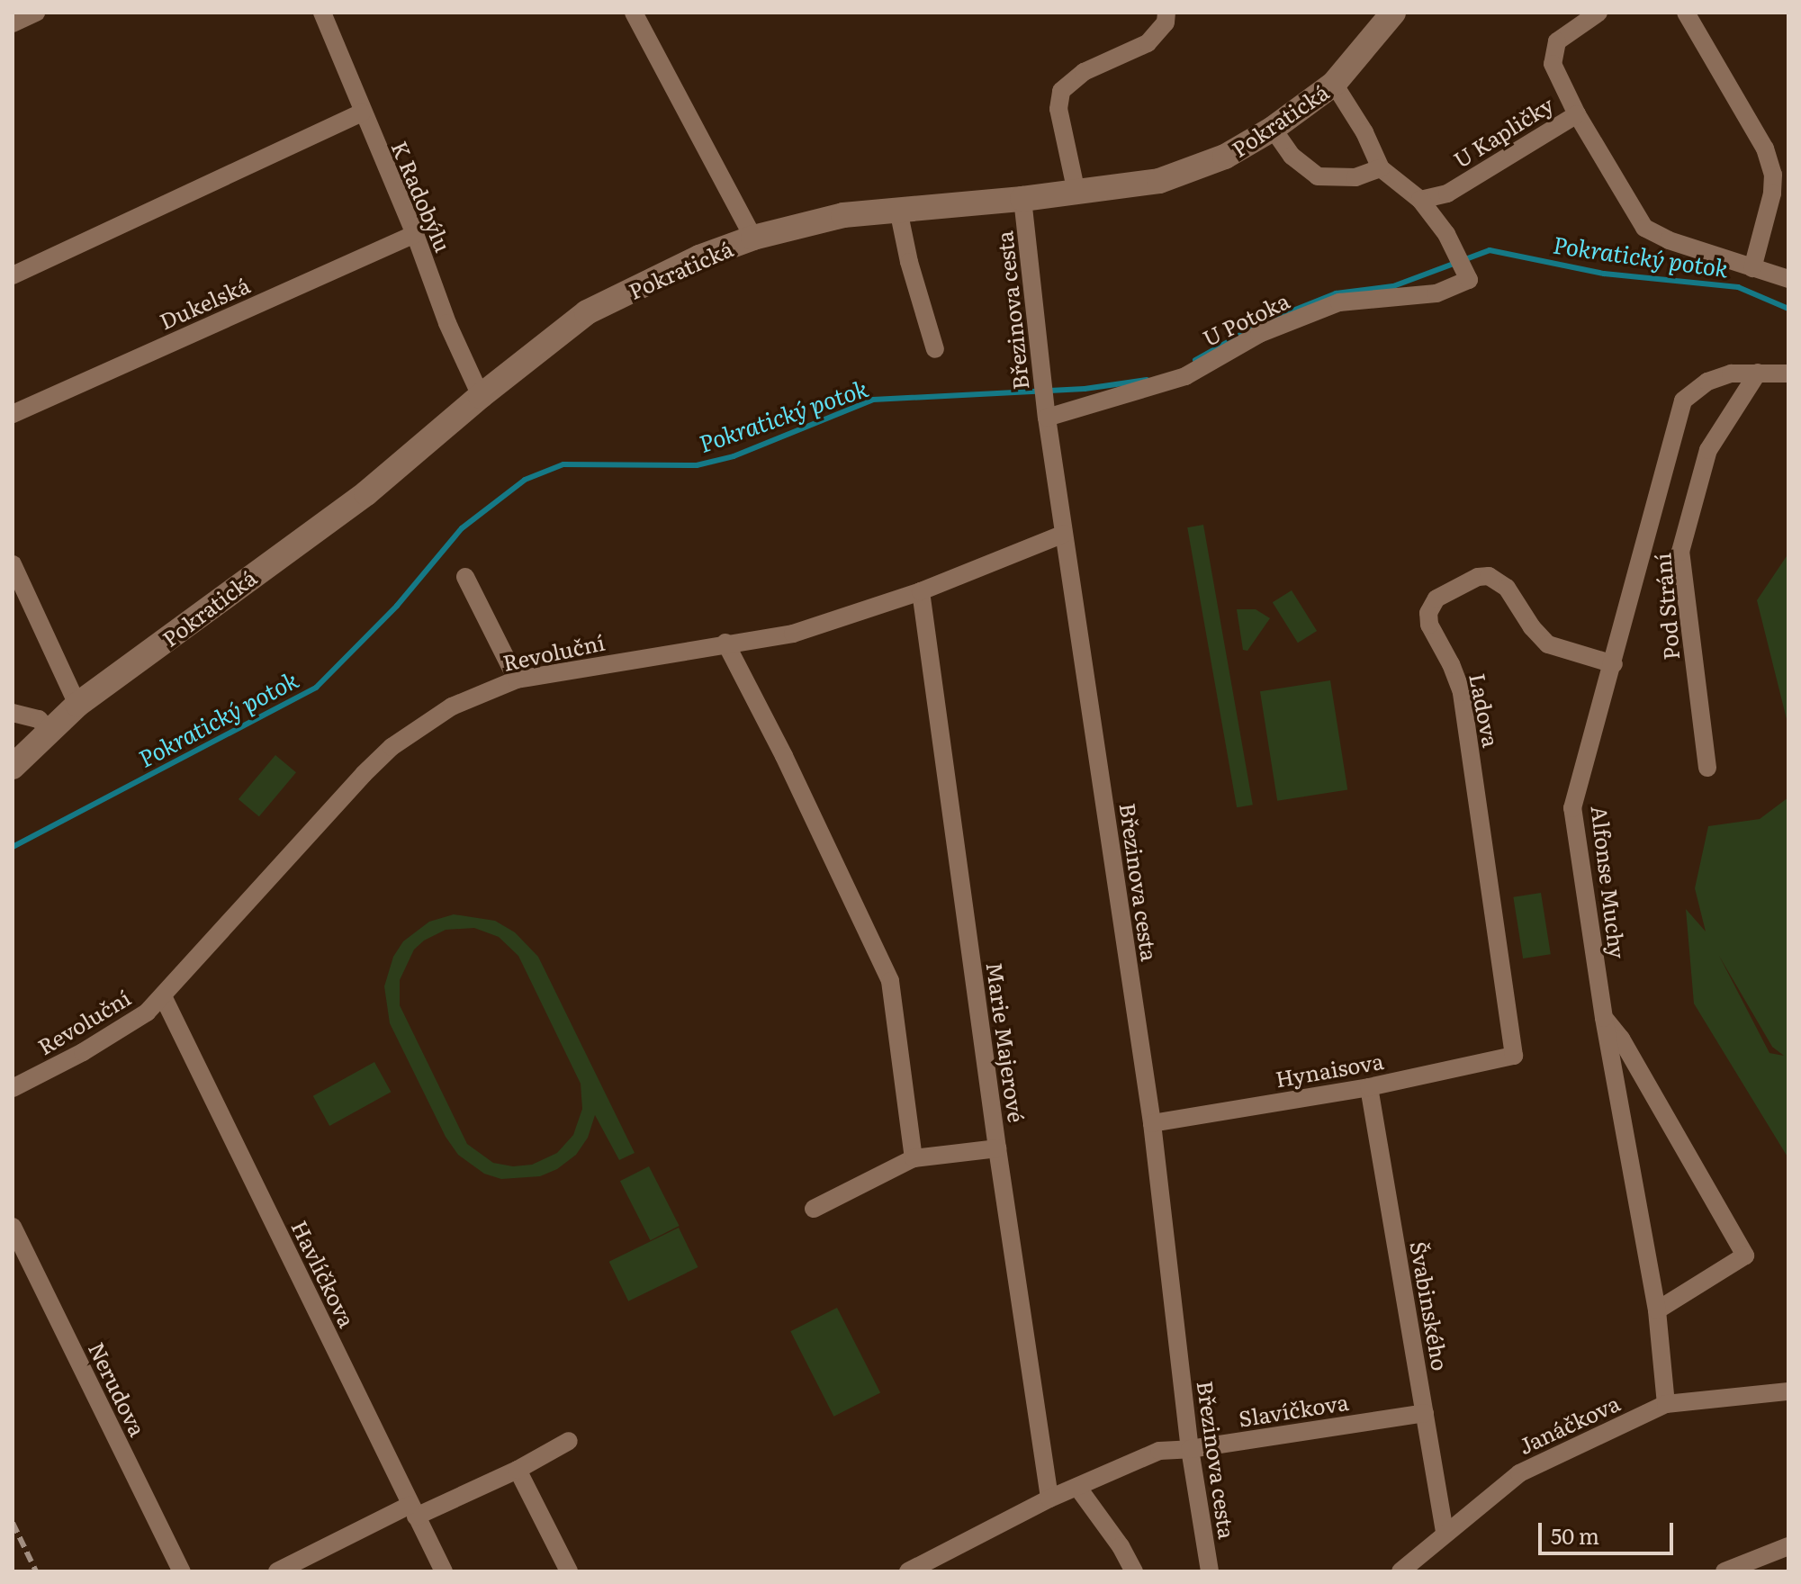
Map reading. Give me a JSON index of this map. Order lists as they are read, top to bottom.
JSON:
{
  "streets": {
    "street": [
      "Pokratická",
      "U Kapličky",
      "K Radobýlu",
      "Dukelská",
      "Březinova cesta",
      "U Potoka",
      "Pod Strání",
      "Revoluční",
      "Ladova",
      "Alfonse Muchy",
      "Marie Majerové",
      "Hynaisova",
      "Havlíčkova",
      "Švabinského",
      "Nerudova",
      "Slavíčkova",
      "Janáčkova"
    ]
  },
  "crossings": [
    ["Pokratická", "K Radobýlu"],
    ["Pokratická", "Březinova cesta"],
    ["U Kapličky", "U Potoka"],
    ["K Radobýlu", "Dukelská"],
    ["Březinova cesta", "U Potoka"],
    ["Březinova cesta", "Revoluční"],
    ["Březinova cesta", "Hynaisova"],
    ["Březinova cesta", "Slavíčkova"],
    ["Pod Strání", "Alfonse Muchy"],
    ["Revoluční", "Marie Majerové"],
    ["Revoluční", "Havlíčkova"],
    ["Ladova", "Alfonse Muchy"],
    ["Ladova", "Hynaisova"],
    ["Alfonse Muchy", "Janáčkova"],
    ["Marie Majerové", "Slavíčkova"],
    ["Hynaisova", "Švabinského"],
    ["Švabinského", "Slavíčkova"],
    ["Švabinského", "Janáčkova"]
  ],
  "water": ["Pokratický potok"],
  "scale_bar": "50 m"
}
